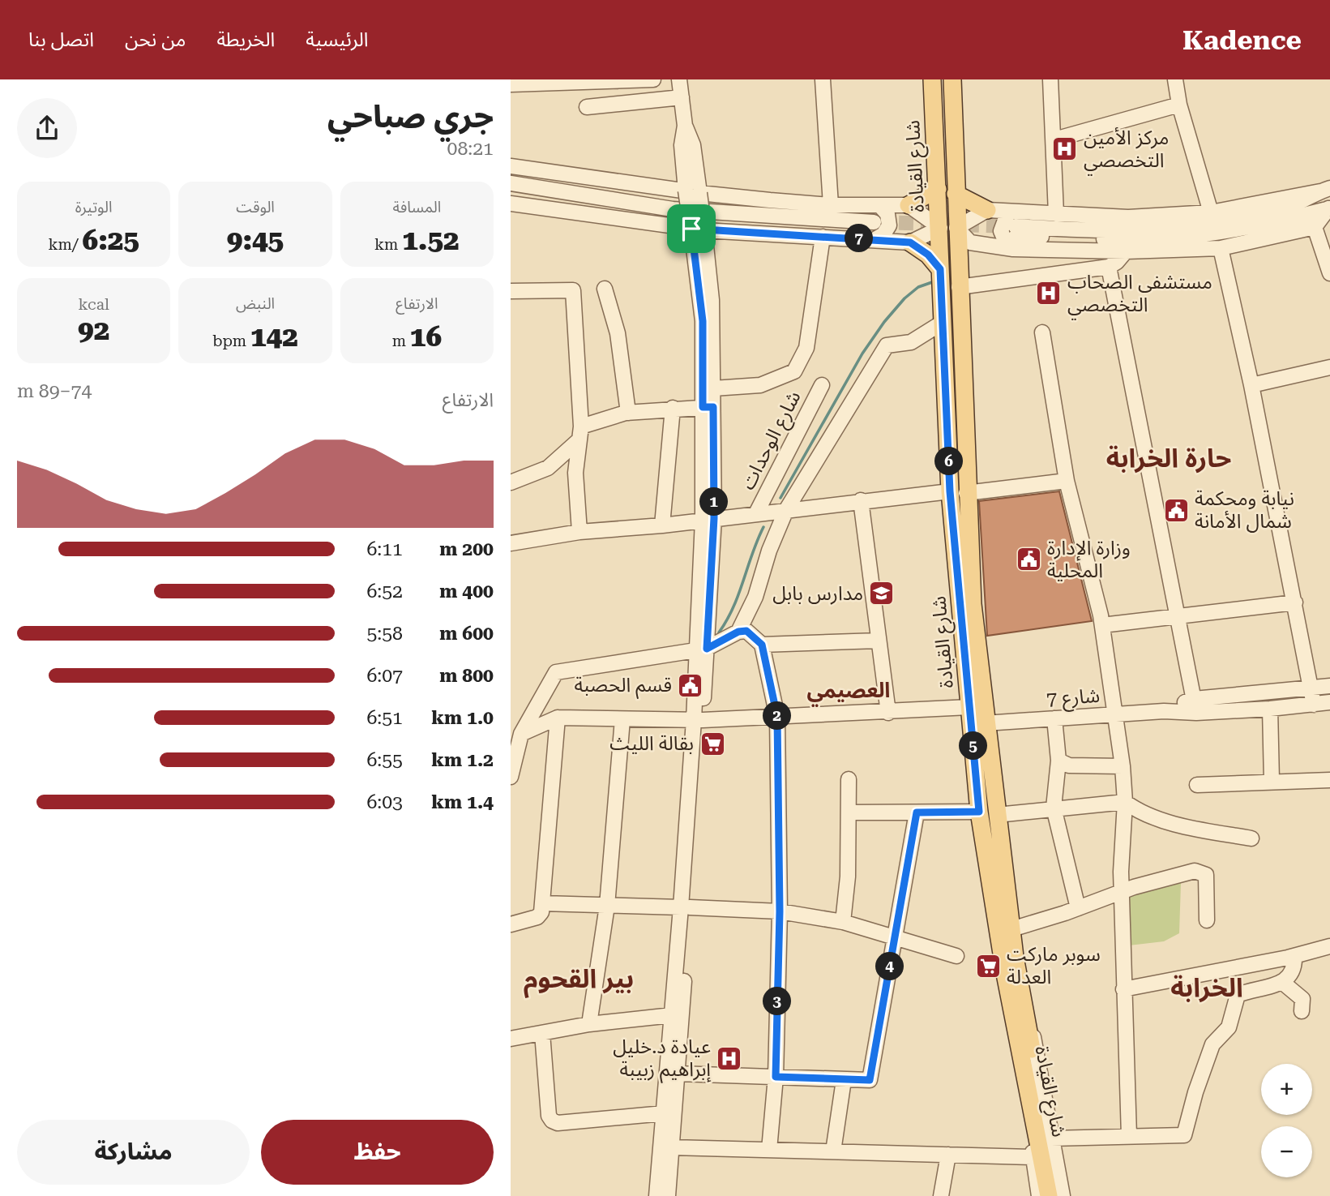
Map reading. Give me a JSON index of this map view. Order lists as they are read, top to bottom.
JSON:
{
  "streets": {
    "main road": ["شارع القيادة"],
    "street": ["شارع الوحدات", "شارع 7"]
  },
  "crossings": [
    ["شارع القيادة", "شارع 7"]
  ],
  "districts": [
    "حارة الخرابة",
    "العصيمي",
    "بير القحوم",
    "الخرابة"
  ],
  "places": {
    "hospital": ["مركز الأمين التخصصي", "مستشفى الصحاب التخصصي", "عيادة د.خليل إبراهيم زبيبة"],
    "public building": ["نيابة ومحكمة شمال الأمانة", "وزارة الإدارة المحلية", "قسم الحصبة"],
    "school or university": ["مدارس بابل"],
    "supermarket": ["بقالة الليث", "سوبر ماركت العدلة"]
  },
  "page": {
    "header": "Kadence",
    "nav": [
      "الرئيسية",
      "الخريطة",
      "من نحن",
      "اتصل بنا"
    ],
    "heading": ["جري صباحي", "08:21"],
    "stats": [
      ["المسافة", "1.52 km"],
      ["الوقت", "9:45"],
      ["الوتيرة", "6:25 /km"],
      ["الارتفاع", "16 m"],
      ["النبض", "142 bpm"],
      ["kcal", "92"]
    ],
    "pins": [
      "7",
      "6",
      "1",
      "2",
      "5",
      "4",
      "3"
    ],
    "chart": ["الارتفاع", "74–89 m"],
    "list": [
      {
        "name": "200 m",
        "note": "6:11"
      },
      {
        "name": "400 m",
        "note": "6:52"
      },
      {
        "name": "600 m",
        "note": "5:58"
      },
      {
        "name": "800 m",
        "note": "6:07"
      },
      {
        "name": "1.0 km",
        "note": "6:51"
      },
      {
        "name": "1.2 km",
        "note": "6:55"
      },
      {
        "name": "1.4 km",
        "note": "6:03"
      }
    ],
    "map_buttons": ["+", "−"],
    "buttons": ["حفظ", "مشاركة"]
  }
}
